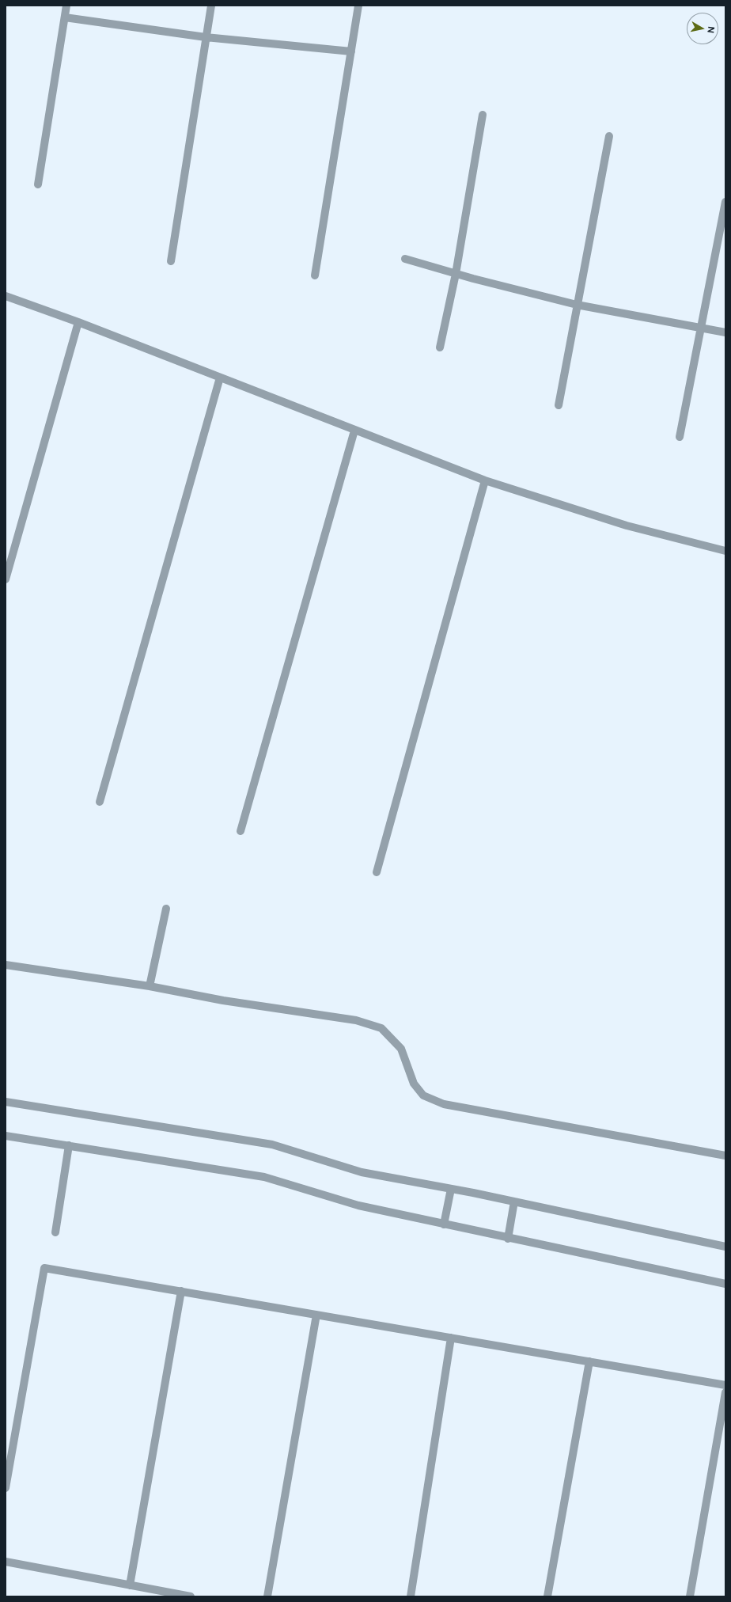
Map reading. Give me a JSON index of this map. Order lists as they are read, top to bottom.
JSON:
{
  "north": "right"
}
